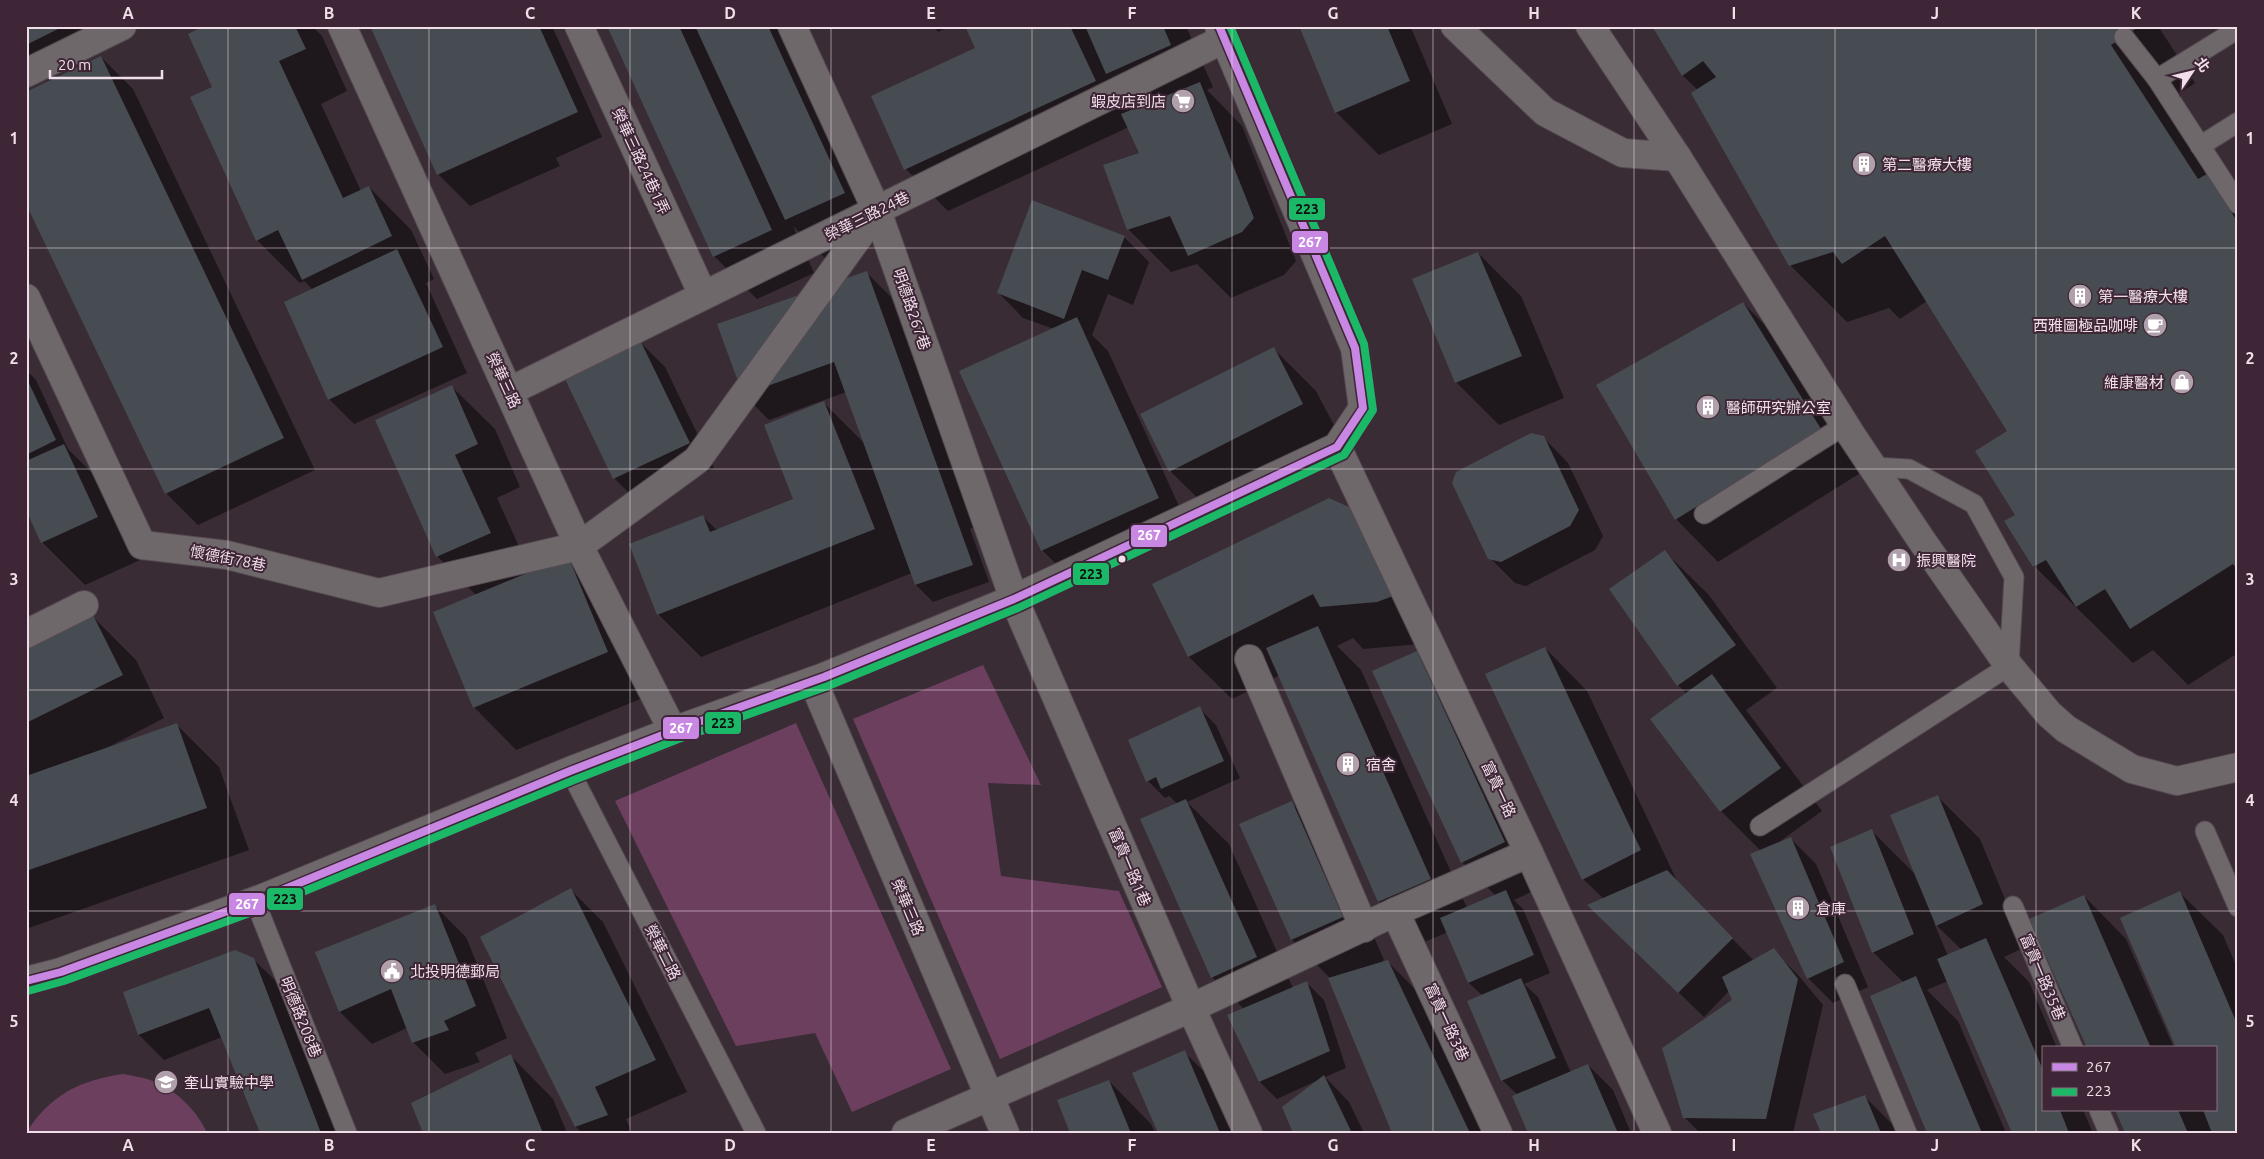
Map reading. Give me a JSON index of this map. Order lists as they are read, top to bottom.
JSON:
{
  "streets": {
    "street": [
      "榮華三路24巷1弄",
      "榮華三路24巷",
      "明德路267巷",
      "榮華三路",
      "懷德街78巷",
      "富貴一路",
      "富貴一路1巷",
      "富貴一路3巷"
    ],
    "lane": ["榮華二路", "富貴一路35巷", "明德路208巷"]
  },
  "crossings": [
    ["榮華三路24巷1弄", "榮華三路24巷"],
    ["榮華三路24巷", "明德路267巷"],
    ["榮華三路24巷", "榮華三路"],
    ["明德路267巷", "富貴一路1巷"],
    ["榮華三路", "懷德街78巷"]
  ],
  "places": {
    "supermarket": ["蝦皮店到店"],
    "building": [
      "第二醫療大樓",
      "第一醫療大樓",
      "醫師研究辦公室",
      "宿舍",
      "倉庫"
    ],
    "cafe": ["西雅圖極品咖啡"],
    "shop": ["維康醫材"],
    "hospital": ["振興醫院"],
    "public building": ["北投明德郵局"],
    "school or university": ["奎山實驗中學"]
  },
  "lines": ["transit line 267", "transit line 223"],
  "legend": ["267", "223"],
  "scale_bar": "20 m",
  "north": "top right",
  "grid": {
    "columns": [
      "A",
      "B",
      "C",
      "D",
      "E",
      "F",
      "G",
      "H",
      "I",
      "J",
      "K"
    ],
    "rows": [
      "1",
      "2",
      "3",
      "4",
      "5"
    ]
  }
}
